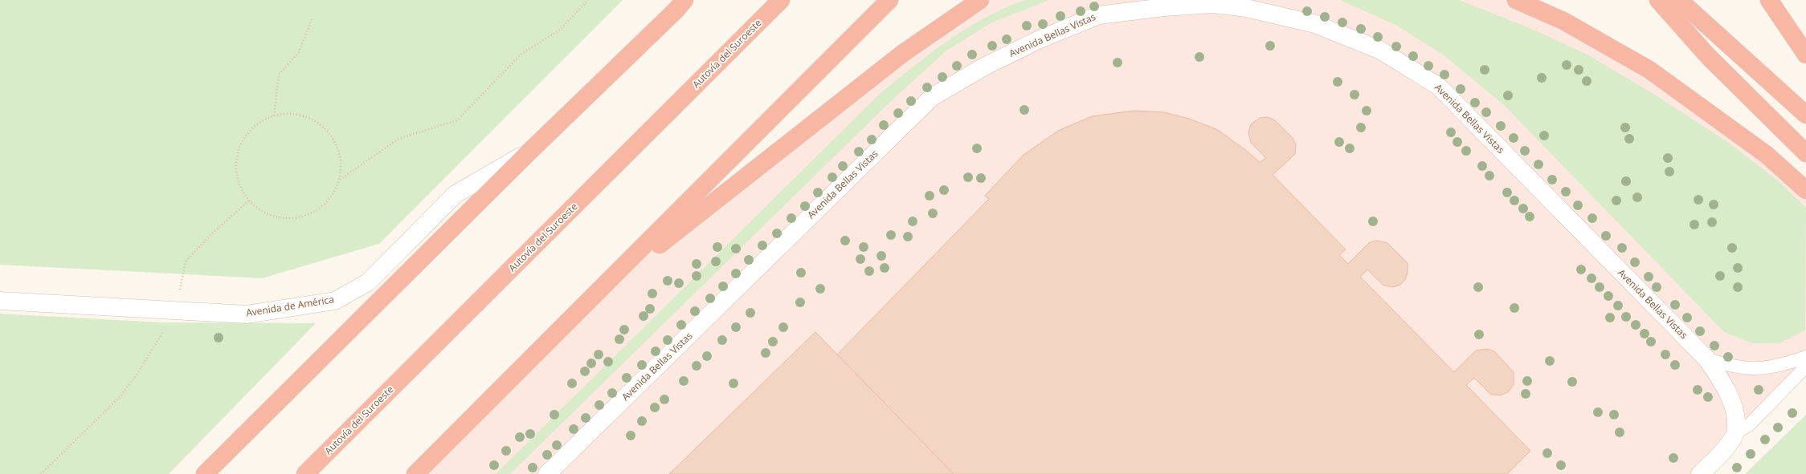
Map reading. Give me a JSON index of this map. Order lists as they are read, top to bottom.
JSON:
{
  "streets": {
    "highway": ["Autovía del Suroeste"],
    "street": ["Avenida Bellas Vistas", "Avenida de América"]
  }
}
